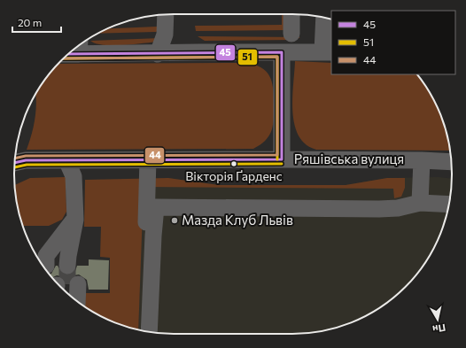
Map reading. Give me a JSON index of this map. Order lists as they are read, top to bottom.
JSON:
{
  "streets": {
    "street": ["Ряшівська вулиця"]
  },
  "places": ["Вікторія Ґарденс", "Мазда Клуб Львів"],
  "lines": ["transit line 45", "transit line 51", "transit line 44"],
  "legend": ["45", "51", "44"],
  "scale_bar": "20 m",
  "north": "bottom"
}
